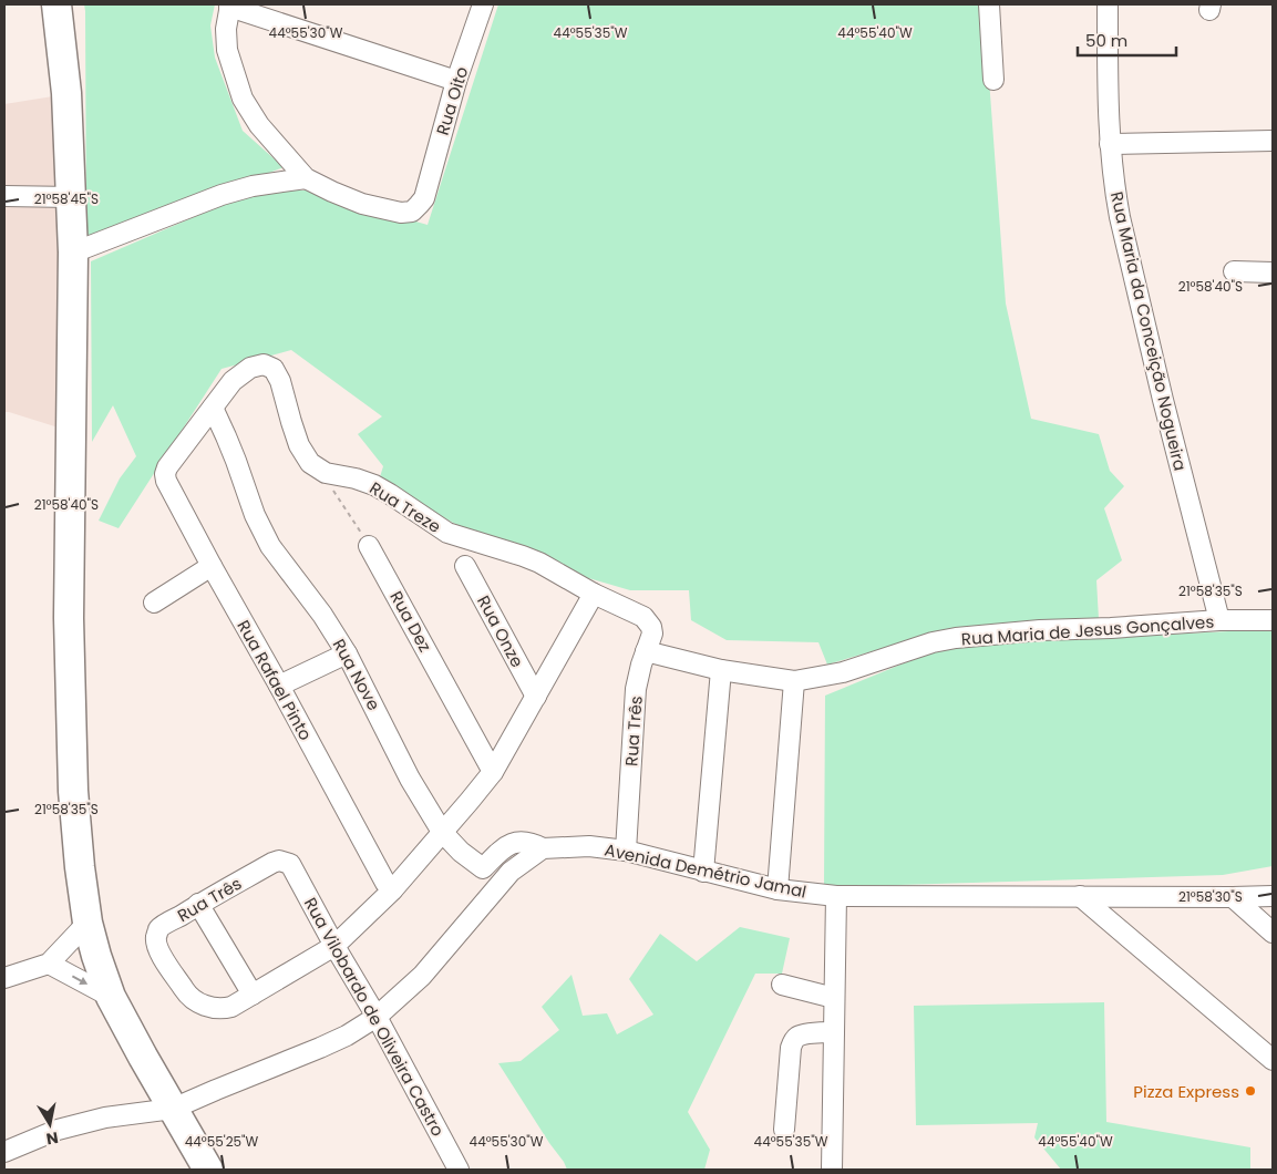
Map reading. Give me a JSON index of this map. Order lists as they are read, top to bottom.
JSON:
{
  "streets": {
    "street": [
      "Rua Oito",
      "Rua Maria da Conceição Nogueira",
      "Rua Treze",
      "Rua Dez",
      "Rua Maria de Jesus Gonçalves",
      "Rua Onze",
      "Rua Nove",
      "Rua Rafael Pinto",
      "Rua Três",
      "Avenida Demétrio Jamal",
      "Rua Vilobardo de Oliveira Castro"
    ]
  },
  "crossings": [
    ["Rua Maria da Conceição Nogueira", "Rua Maria de Jesus Gonçalves"],
    ["Rua Treze", "Rua Três"],
    ["Rua Maria de Jesus Gonçalves", "Rua Três"],
    ["Rua Nove", "Rua Rafael Pinto"],
    ["Rua Nove", "Avenida Demétrio Jamal"],
    ["Rua Três", "Avenida Demétrio Jamal"],
    ["Rua Três", "Rua Vilobardo de Oliveira Castro"]
  ],
  "places": ["Pizza Express"],
  "scale_bar": "50 m",
  "north": "bottom",
  "coordinates": [
    "44°55'30\"W",
    "44°55'35\"W",
    "44°55'40\"W",
    "21°58'45\"S",
    "21°58'40\"S",
    "21°58'35\"S",
    "21°58'30\"S",
    "44°55'25\"W"
  ]
}
